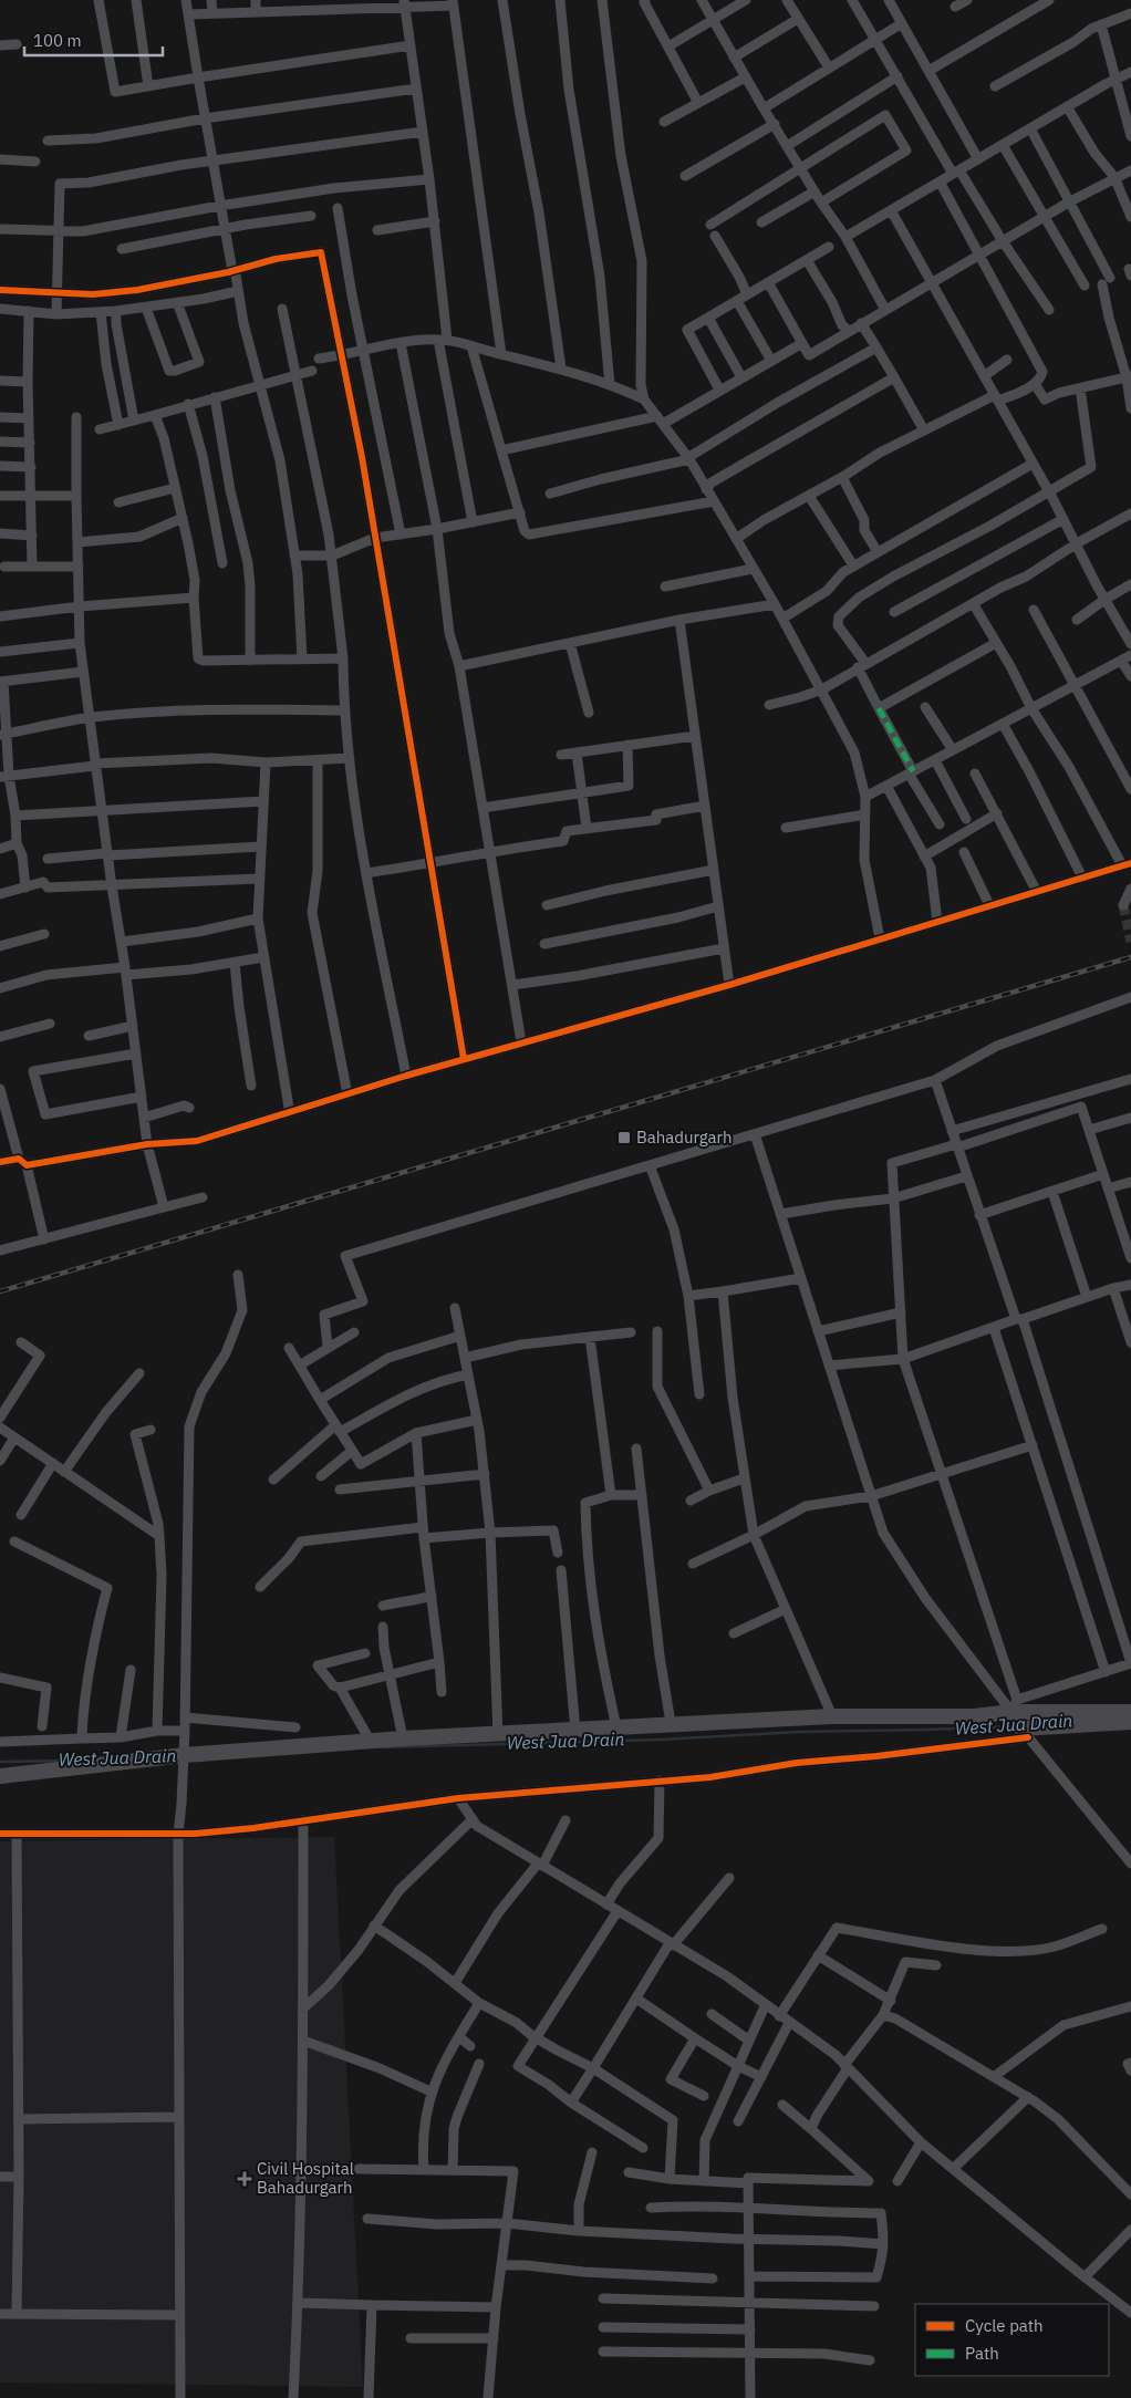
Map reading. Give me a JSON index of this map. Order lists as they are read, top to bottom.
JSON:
{
  "water": ["West Jua Drain"],
  "places": {
    "transit": ["Bahadurgarh"],
    "health": ["Civil Hospital Bahadurgarh"]
  },
  "legend": ["Cycle path", "Path"],
  "scale_bar": "100 m"
}
